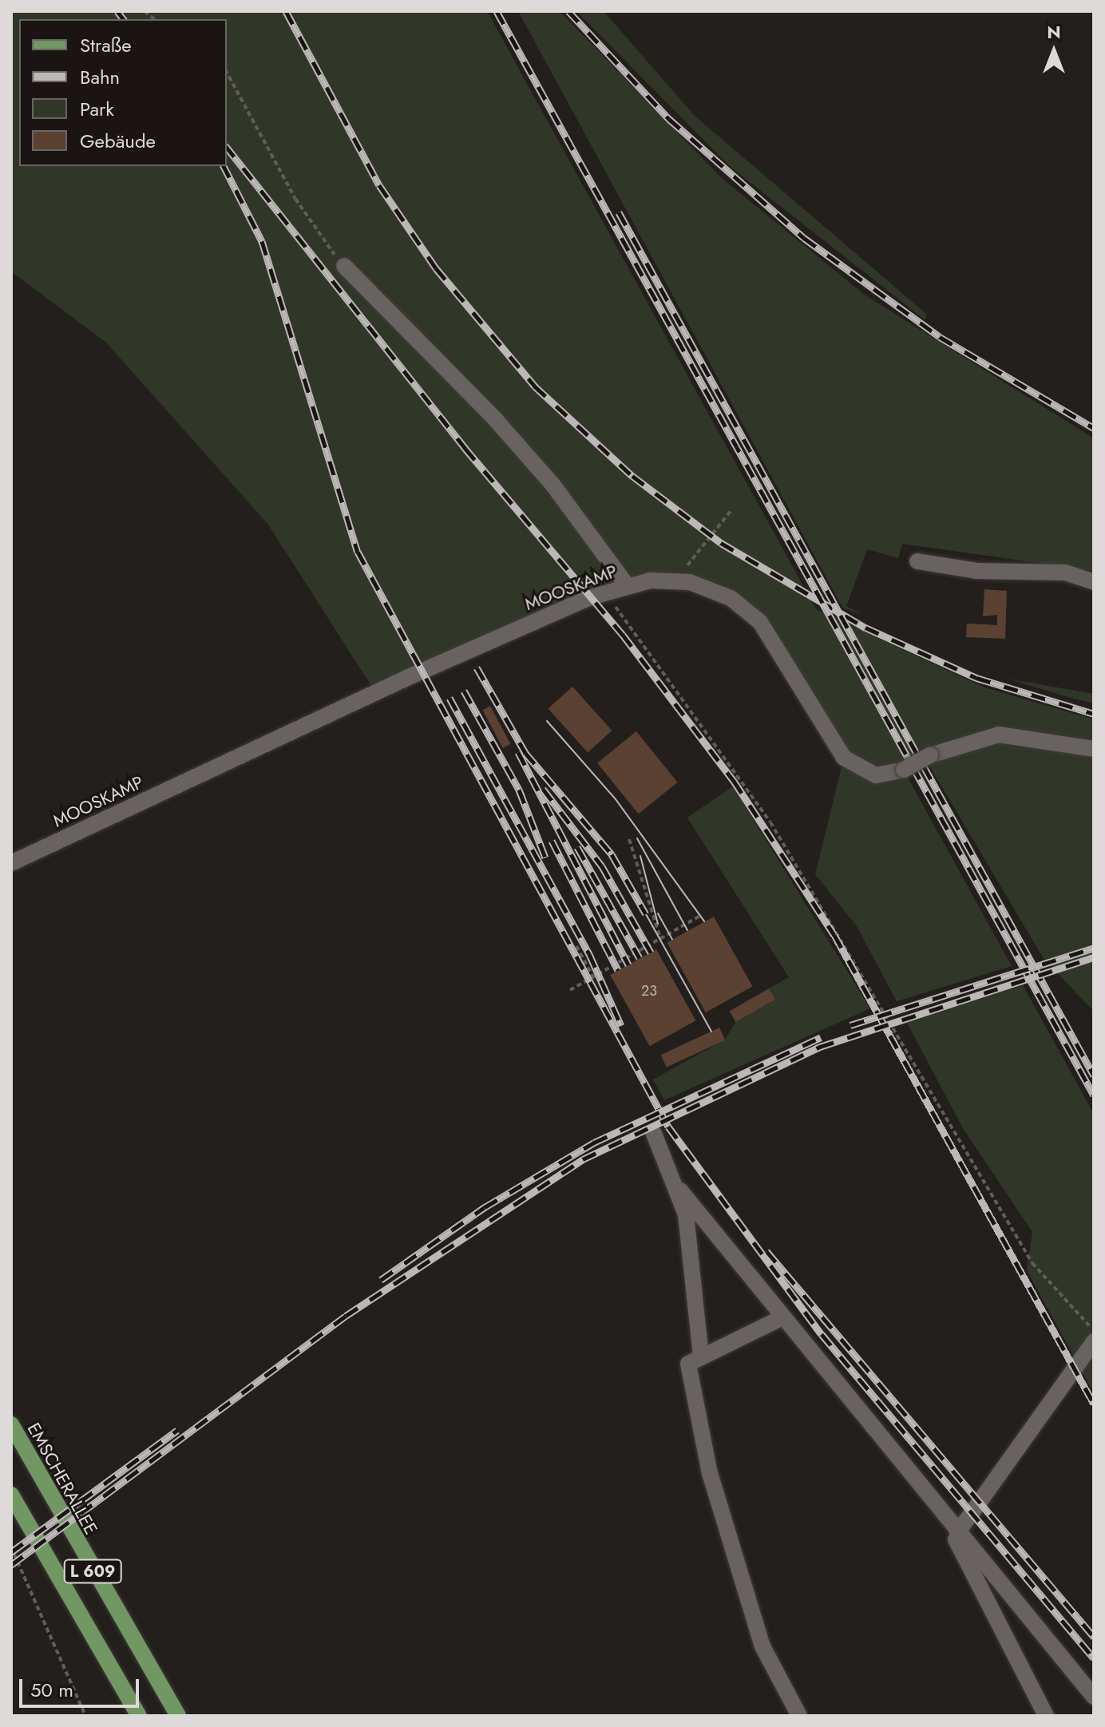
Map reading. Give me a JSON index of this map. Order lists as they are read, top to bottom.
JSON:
{
  "streets": {
    "main road": ["EMSCHERALLEE", "L 609"],
    "street": ["MOOSKAMP"]
  },
  "house_numbers": ["23"],
  "legend": [
    "Straße",
    "Bahn",
    "Park",
    "Gebäude"
  ],
  "scale_bar": "50 m",
  "north": "top"
}
